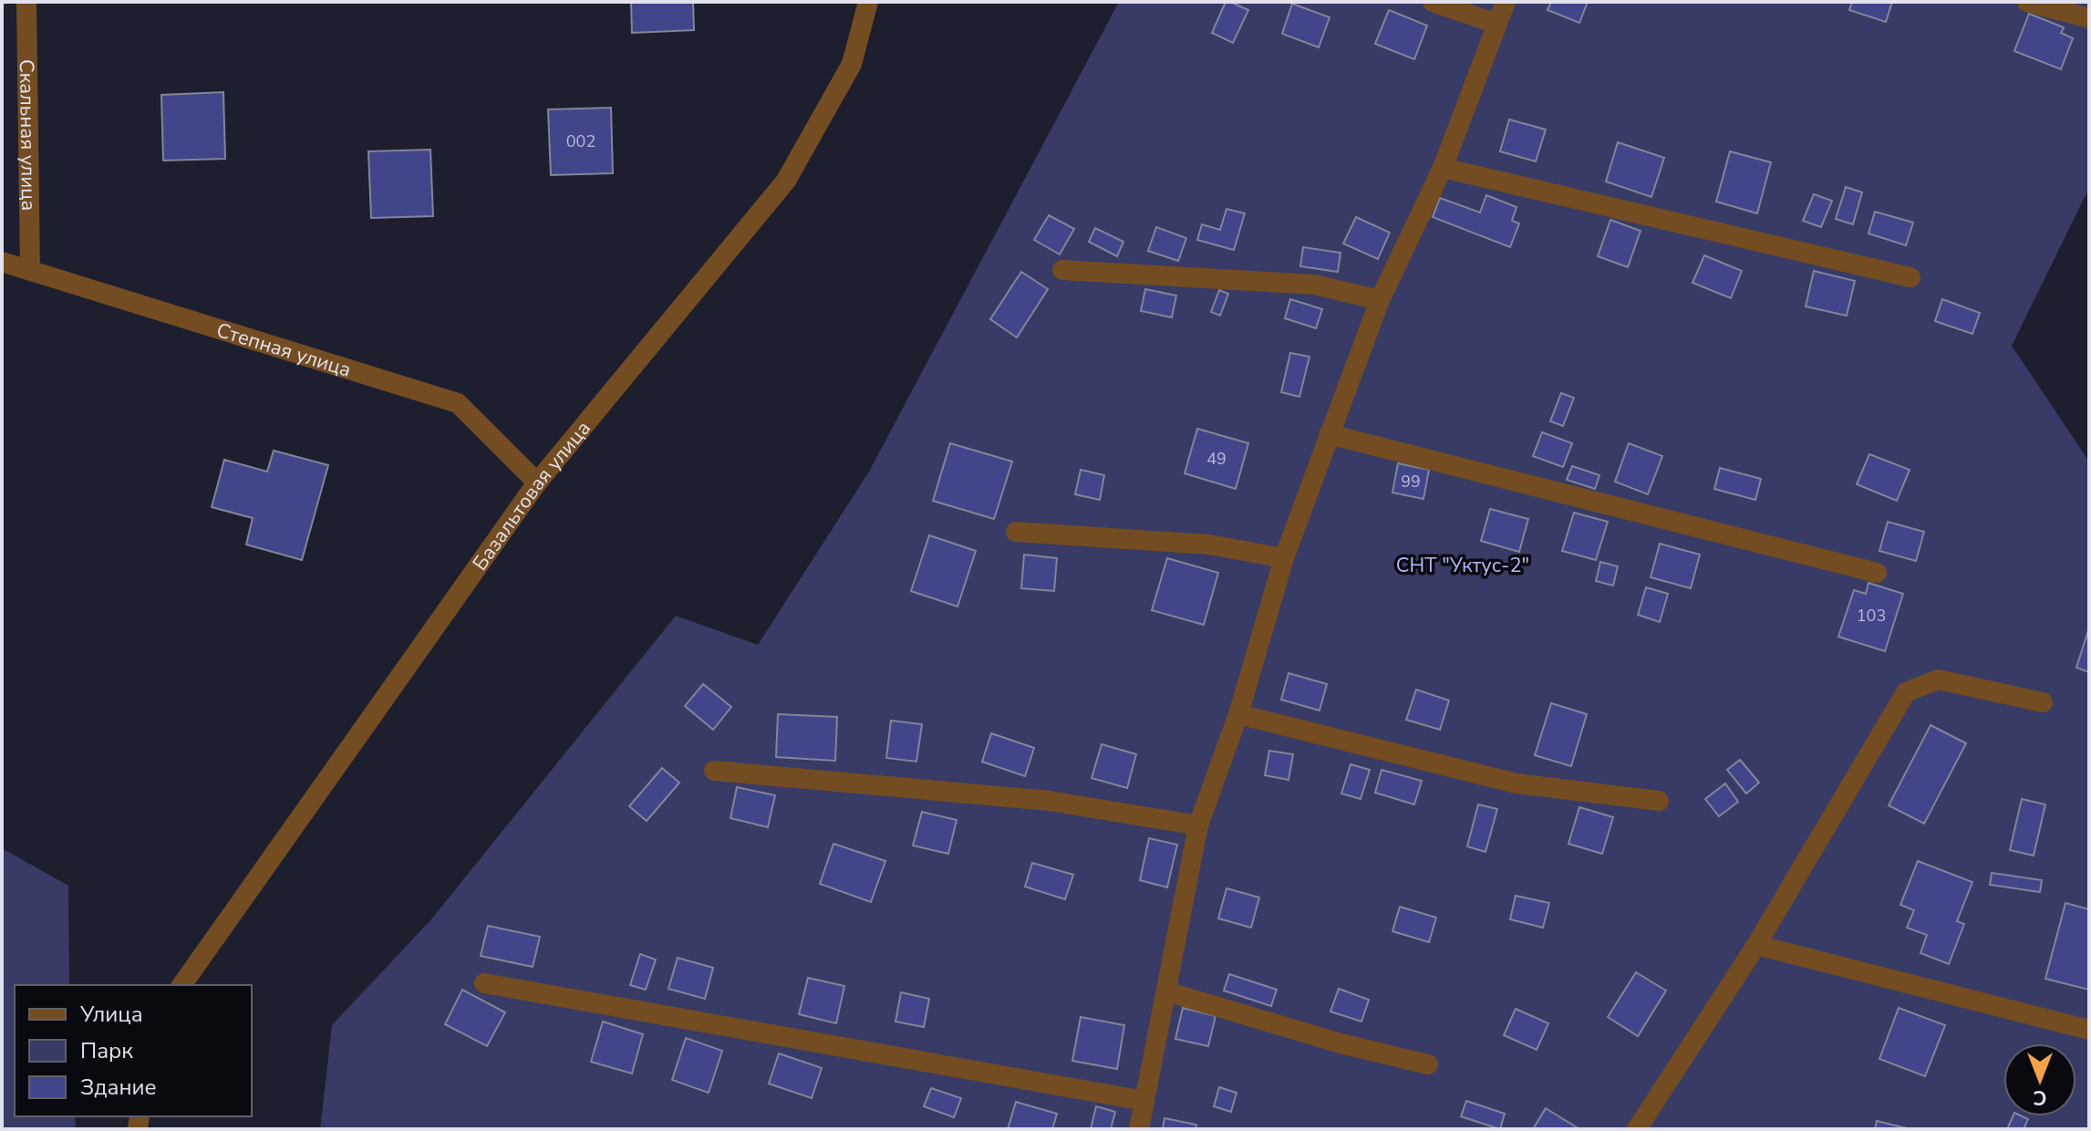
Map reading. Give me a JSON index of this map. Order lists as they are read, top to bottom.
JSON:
{
  "streets": {
    "street": ["Скальная улица", "Степная улица", "Базальтовая улица"]
  },
  "crossings": [
    ["Скальная улица", "Степная улица"],
    ["Степная улица", "Базальтовая улица"]
  ],
  "parks": ["СНТ \"Уктус-2\""],
  "house_numbers": [
    "002",
    "49",
    "99",
    "103"
  ],
  "legend": ["Улица", "Парк", "Здание"],
  "north": "bottom"
}
